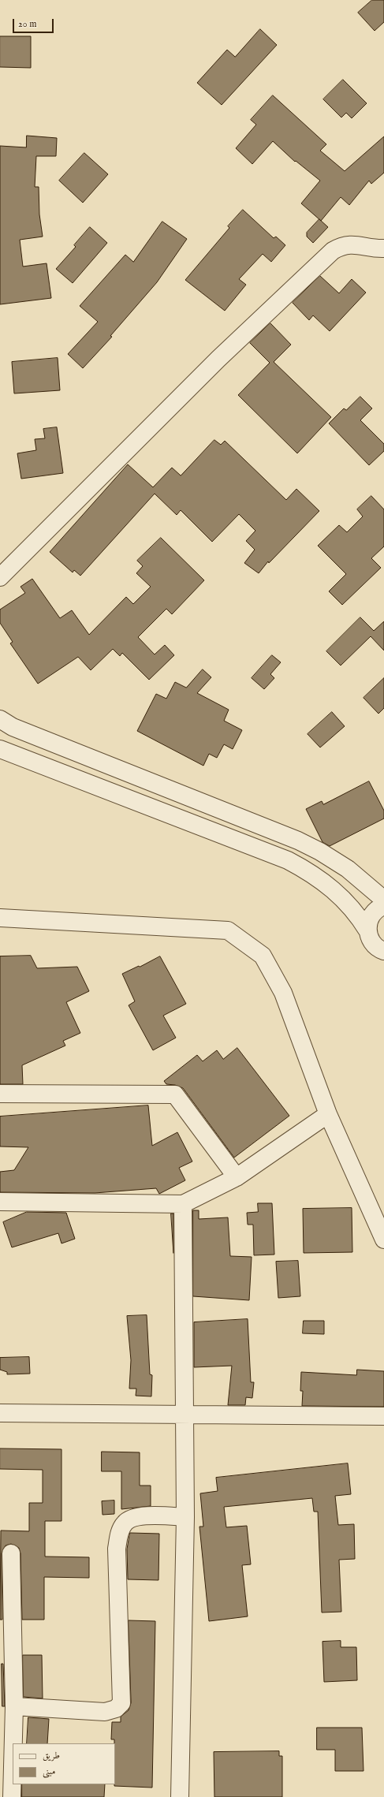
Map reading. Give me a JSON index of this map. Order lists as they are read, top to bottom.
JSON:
{
  "legend": ["طريق", "مبنى"],
  "scale_bar": "20 m"
}
